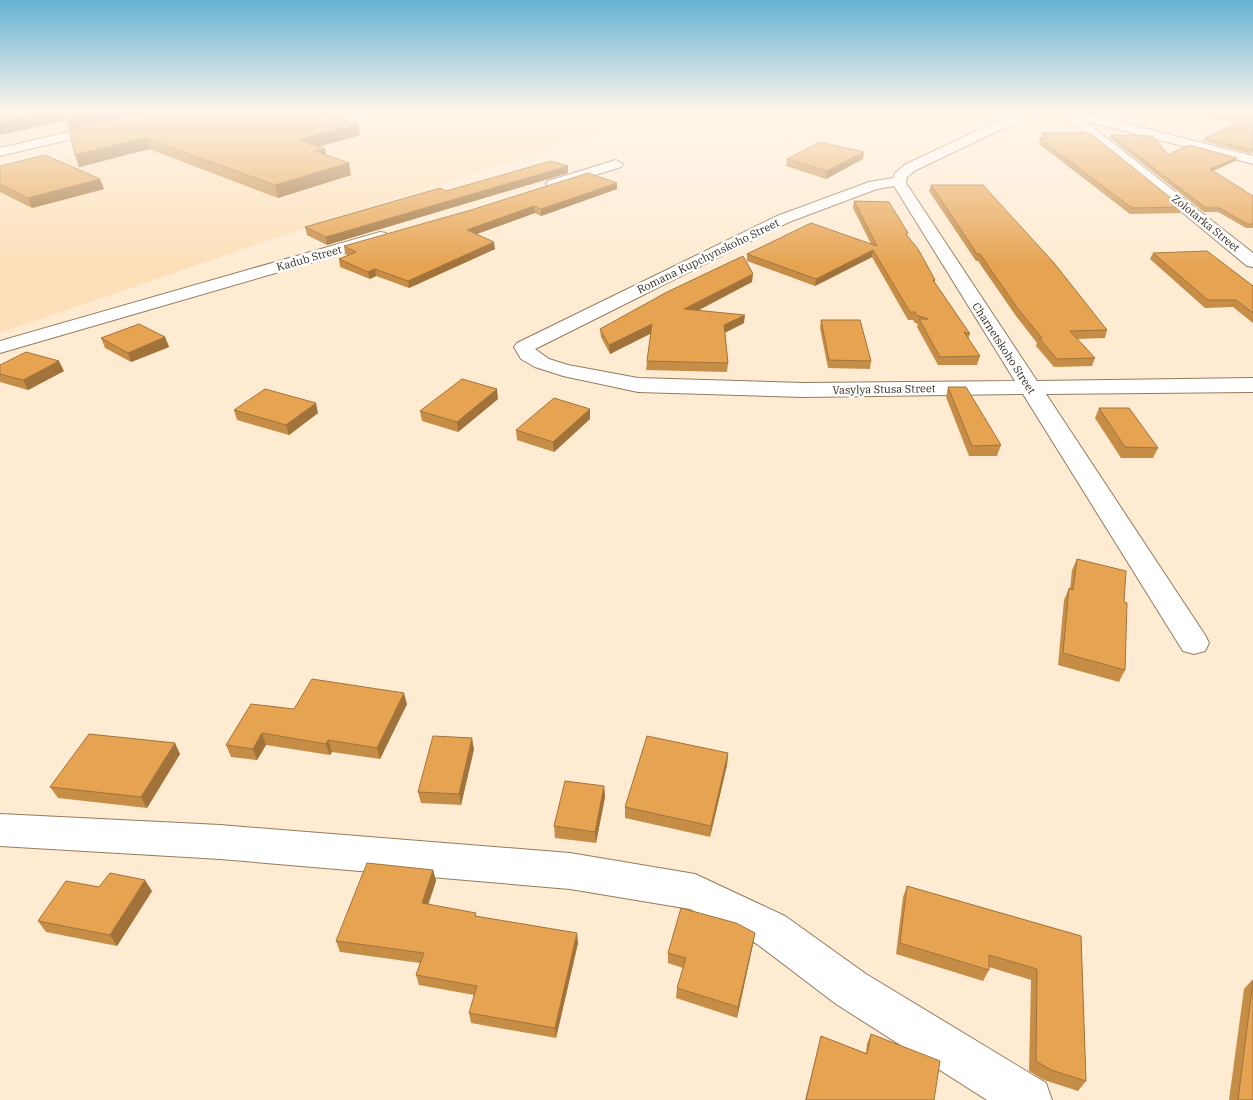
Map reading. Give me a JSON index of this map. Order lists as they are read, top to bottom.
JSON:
{
  "streets": {
    "street": [
      "Zolotarka Street",
      "Romana Kupchynskoho Street",
      "Kadub Street",
      "Charnetskoho Street",
      "Vasylya Stusa Street"
    ]
  },
  "crossings": [
    ["Romana Kupchynskoho Street", "Charnetskoho Street"],
    ["Romana Kupchynskoho Street", "Vasylya Stusa Street"],
    ["Charnetskoho Street", "Vasylya Stusa Street"]
  ]
}
